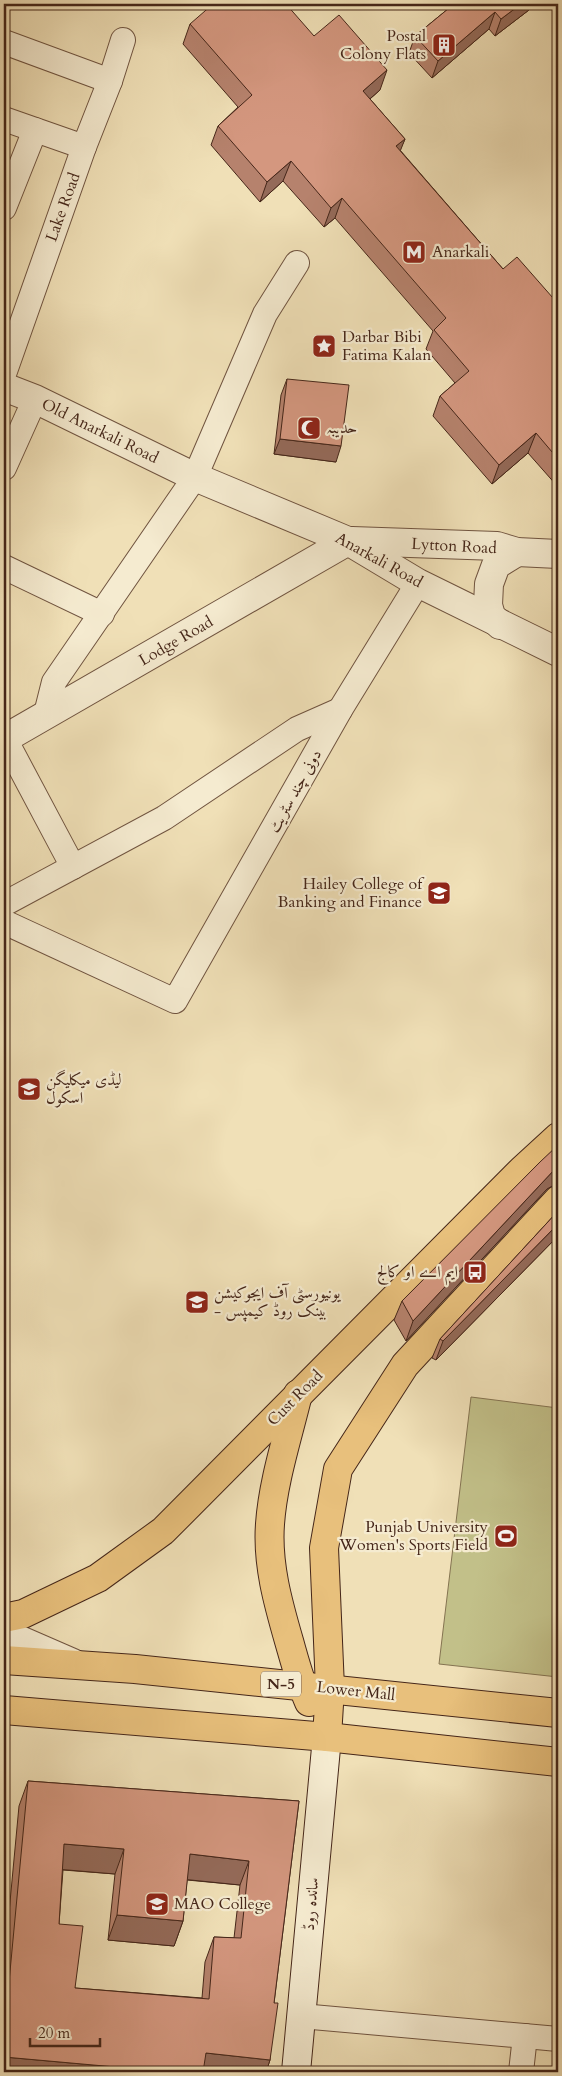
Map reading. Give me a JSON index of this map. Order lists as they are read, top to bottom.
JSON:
{
  "streets": {
    "main road": ["Cust Road", "N-5", "Lower Mall"],
    "street": [
      "Lake Road",
      "Old Anarkali Road",
      "Lytton Road",
      "Anarkali Road",
      "Lodge Road",
      "دونی چند سٹریٹ",
      "ساندہ روڈ"
    ]
  },
  "crossings": [
    ["Old Anarkali Road", "Anarkali Road"],
    ["Lytton Road", "Anarkali Road"],
    ["Lytton Road", "Lodge Road"],
    ["Anarkali Road", "Lodge Road"],
    ["Anarkali Road", "دونی چند سٹریٹ"]
  ],
  "places": {
    "building": ["Postal Colony Flats"],
    "metro station": ["Anarkali"],
    "place": ["Darbar Bibi Fatima Kalan"],
    "mosque": ["حدیبہ"],
    "school or university": [
      "Hailey College of Banking and Finance",
      "لیڈی میکلیگن اسکول",
      "یونیورسٹی آف ایجوکیشن - بینک روڈ کیمپس",
      "MAO College"
    ],
    "bus stop": ["ایم اے او کالج"],
    "sports": ["Punjab University Women's Sports Field"]
  },
  "scale_bar": "20 m"
}
